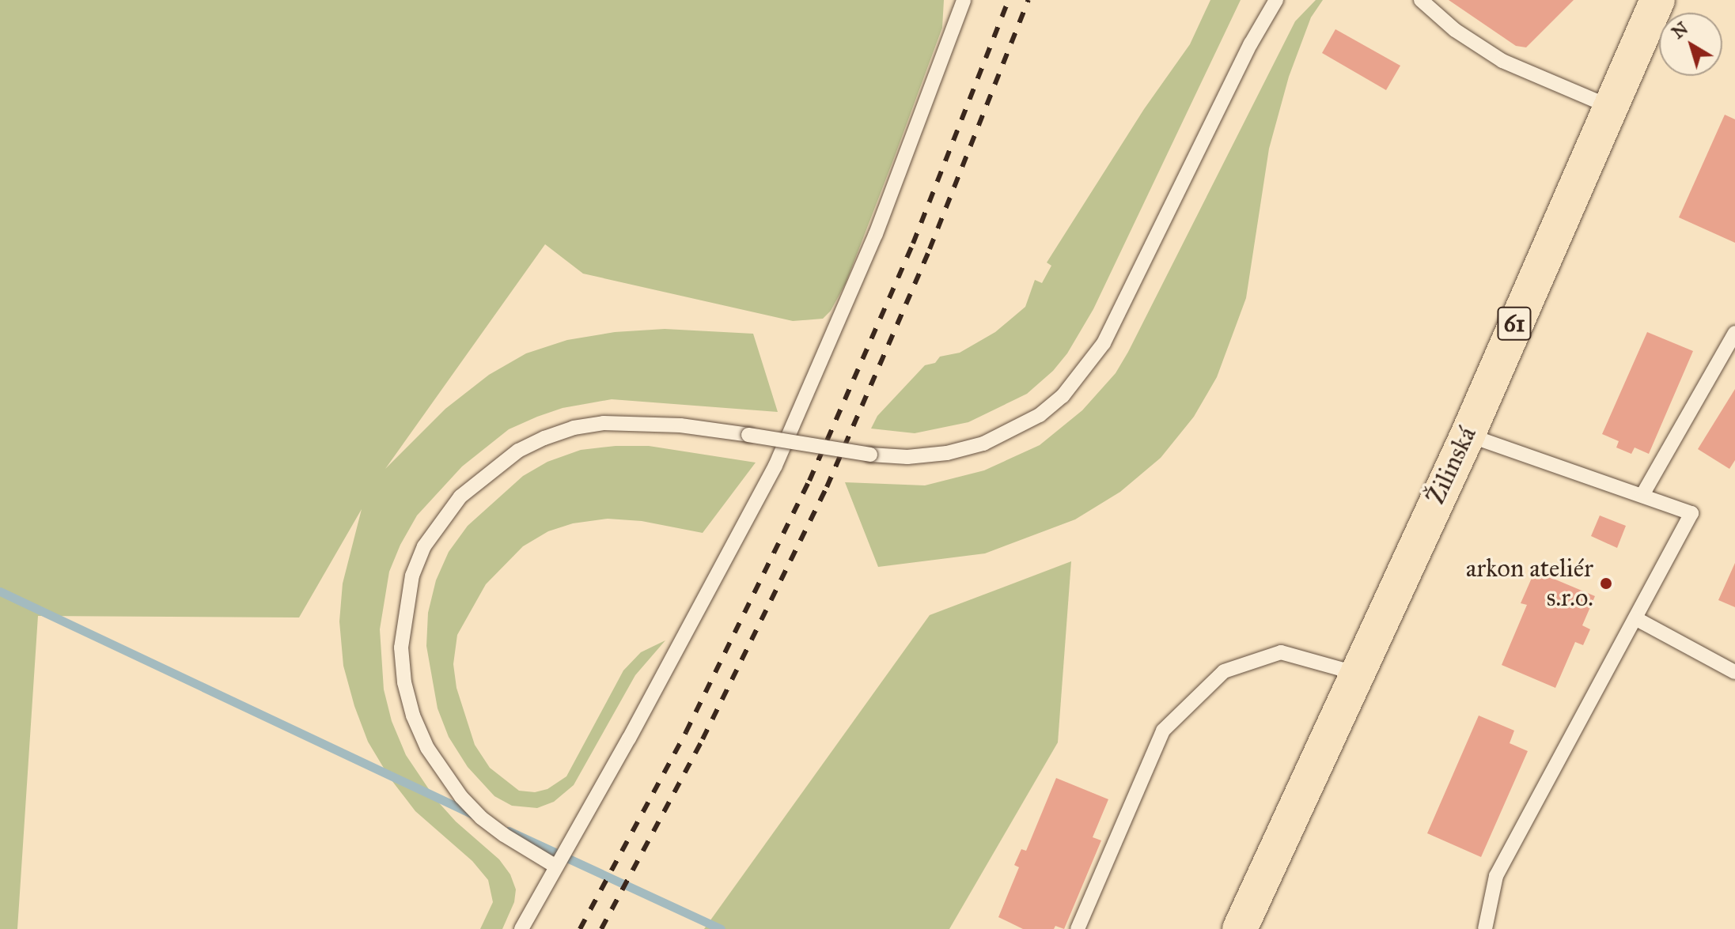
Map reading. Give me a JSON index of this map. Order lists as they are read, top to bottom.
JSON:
{
  "streets": {
    "main road": ["61", "Žilinská"]
  },
  "places": ["arkon ateliér s.r.o."],
  "north": "top left"
}
